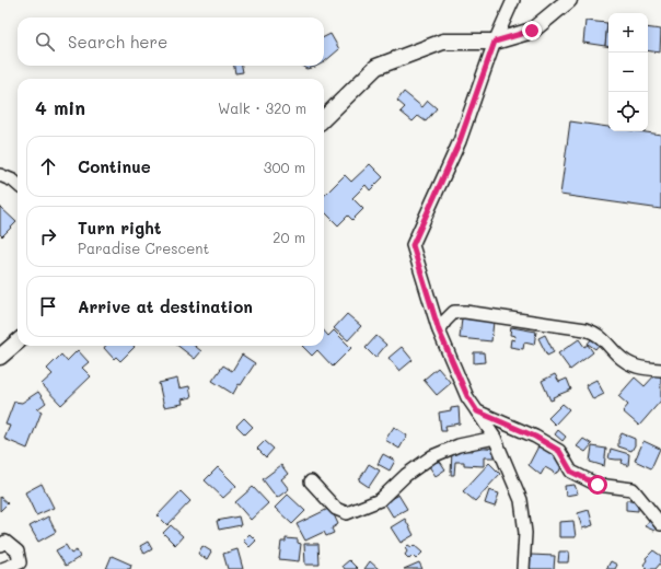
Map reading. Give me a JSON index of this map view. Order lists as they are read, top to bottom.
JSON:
{
  "page": {
    "map_buttons": ["+", "−"],
    "search": "Search here",
    "heading": ["4 min", "Walk · 320 m"],
    "list": [
      ["Continue", "300 m"],
      ["Turn right", "Paradise Crescent", "20 m"],
      "Arrive at destination"
    ]
  }
}
